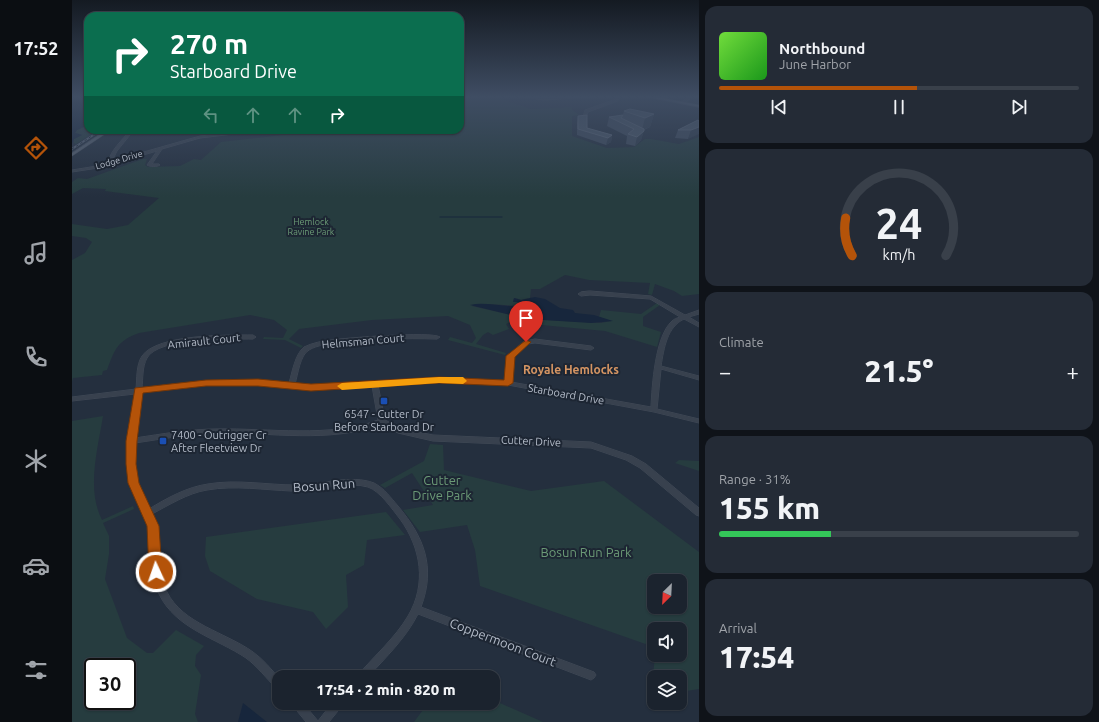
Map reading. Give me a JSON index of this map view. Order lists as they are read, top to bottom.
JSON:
{
  "streets": {
    "street": [
      "Lodge Drive",
      "Amirault Court",
      "Helmsman Court",
      "Starboard Drive",
      "Cutter Drive",
      "Bosun Run",
      "Coppermoon Court"
    ]
  },
  "crossings": [
    ["Amirault Court", "Starboard Drive"],
    ["Amirault Court", "Bosun Run"],
    ["Helmsman Court", "Starboard Drive"],
    ["Bosun Run", "Coppermoon Court"]
  ],
  "districts": ["Royale Hemlocks"],
  "parks": ["Hemlock Ravine Park", "Cutter Drive Park", "Bosun Run Park"],
  "places": {
    "transit": ["6547 - Cutter Dr Before Starboard Dr", "7400 - Outrigger Cr After Fleetview Dr"]
  },
  "north": "bottom left",
  "page": {
    "tabs": "17:52",
    "turn": ["270 m", "Starboard Drive"],
    "song": ["Northbound", "June Harbor"],
    "tile": [
      "Climate",
      ["Range · 31%", "155 km"],
      ["Arrival", "17:54"]
    ],
    "heat": ["−", "21.5°", "+"],
    "limit": "30",
    "trip": "17:54 · 2 min · 820 m",
    "gauge": ["24", "km/h"]
  }
}
